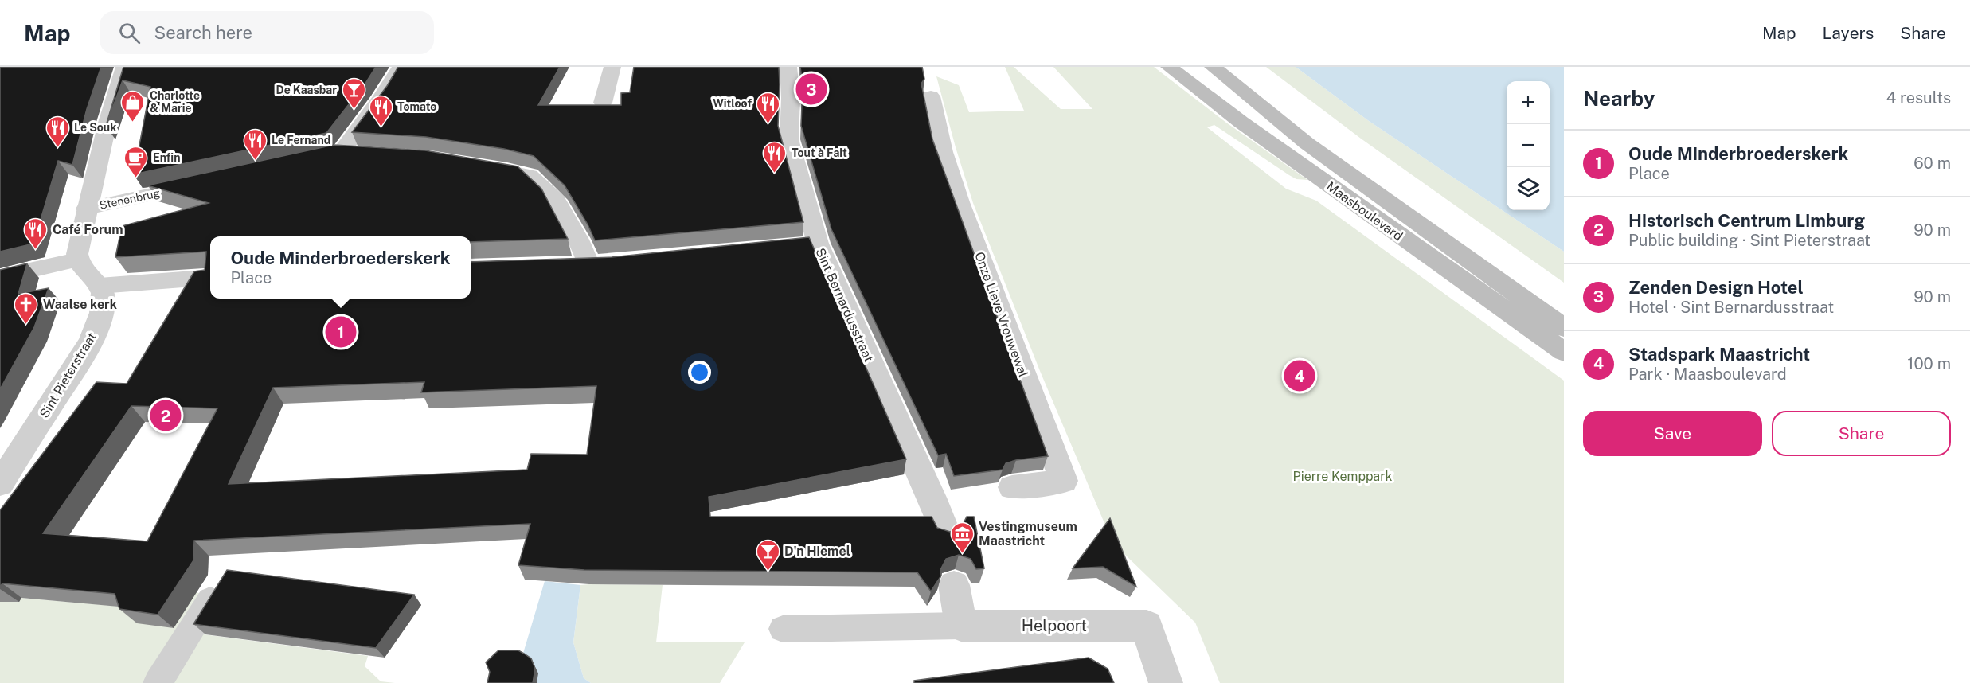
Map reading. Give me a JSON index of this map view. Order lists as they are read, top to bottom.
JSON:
{
  "streets": {
    "main road": ["Maasboulevard"],
    "street": [
      "Stenenbrug",
      "Sint Bernardusstraat",
      "Onze Lieve Vrouwewal",
      "Sint Pieterstraat",
      "Helpoort"
    ]
  },
  "parks": ["Pierre Kemppark"],
  "places": {
    "bar": ["De Kaasbar", "D'n Hiemel"],
    "shop": ["Charlotte & Marie"],
    "restaurant": [
      "Witloof",
      "Tomato",
      "Le Souk",
      "Le Fernand",
      "Tout à Fait",
      "Café Forum"
    ],
    "cafe": ["Enfin"],
    "church": ["Waalse kerk"],
    "museum": ["Vestingmuseum Maastricht"]
  },
  "page": {
    "header": "Map",
    "search": "Search here",
    "nav": ["Map", "Layers", "Share"],
    "heading": ["Nearby", "4 results"],
    "pins": [
      "3",
      "1",
      "4",
      "2"
    ],
    "map_buttons": ["+", "−"],
    "list": [
      {
        "mark": "1",
        "name": "Oude Minderbroederskerk",
        "note": "Place",
        "value": "60 m"
      },
      {
        "mark": "2",
        "name": "Historisch Centrum Limburg",
        "note": "Public building · Sint Pieterstraat",
        "value": "90 m"
      },
      {
        "mark": "3",
        "name": "Zenden Design Hotel",
        "note": "Hotel · Sint Bernardusstraat",
        "value": "90 m"
      },
      {
        "mark": "4",
        "name": "Stadspark Maastricht",
        "note": "Park · Maasboulevard",
        "value": "100 m"
      }
    ],
    "popup": ["Oude Minderbroederskerk", "Place"],
    "buttons": ["Save", "Share"]
  }
}
